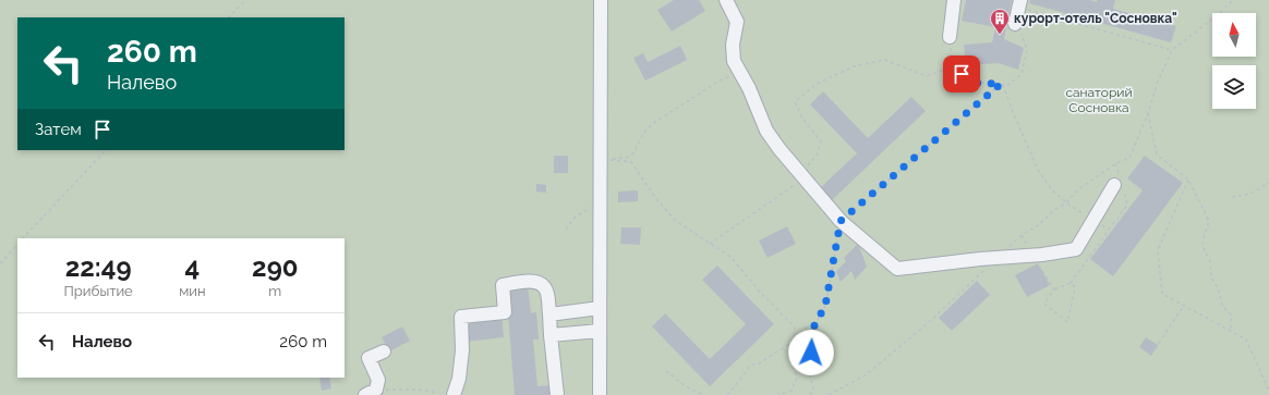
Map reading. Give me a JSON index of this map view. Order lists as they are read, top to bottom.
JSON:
{
  "parks": ["санаторий Сосновка"],
  "places": {
    "building": ["курорт-отель \"Сосновка\""]
  },
  "north": "top",
  "page": {
    "turn": ["260 m", "Налево"],
    "then": "Затем",
    "eta": [
      "22:49",
      "Прибытие",
      "4",
      "мин",
      "290",
      "m"
    ],
    "list": [
      {
        "name": "Налево",
        "value": "260 m"
      }
    ]
  }
}
